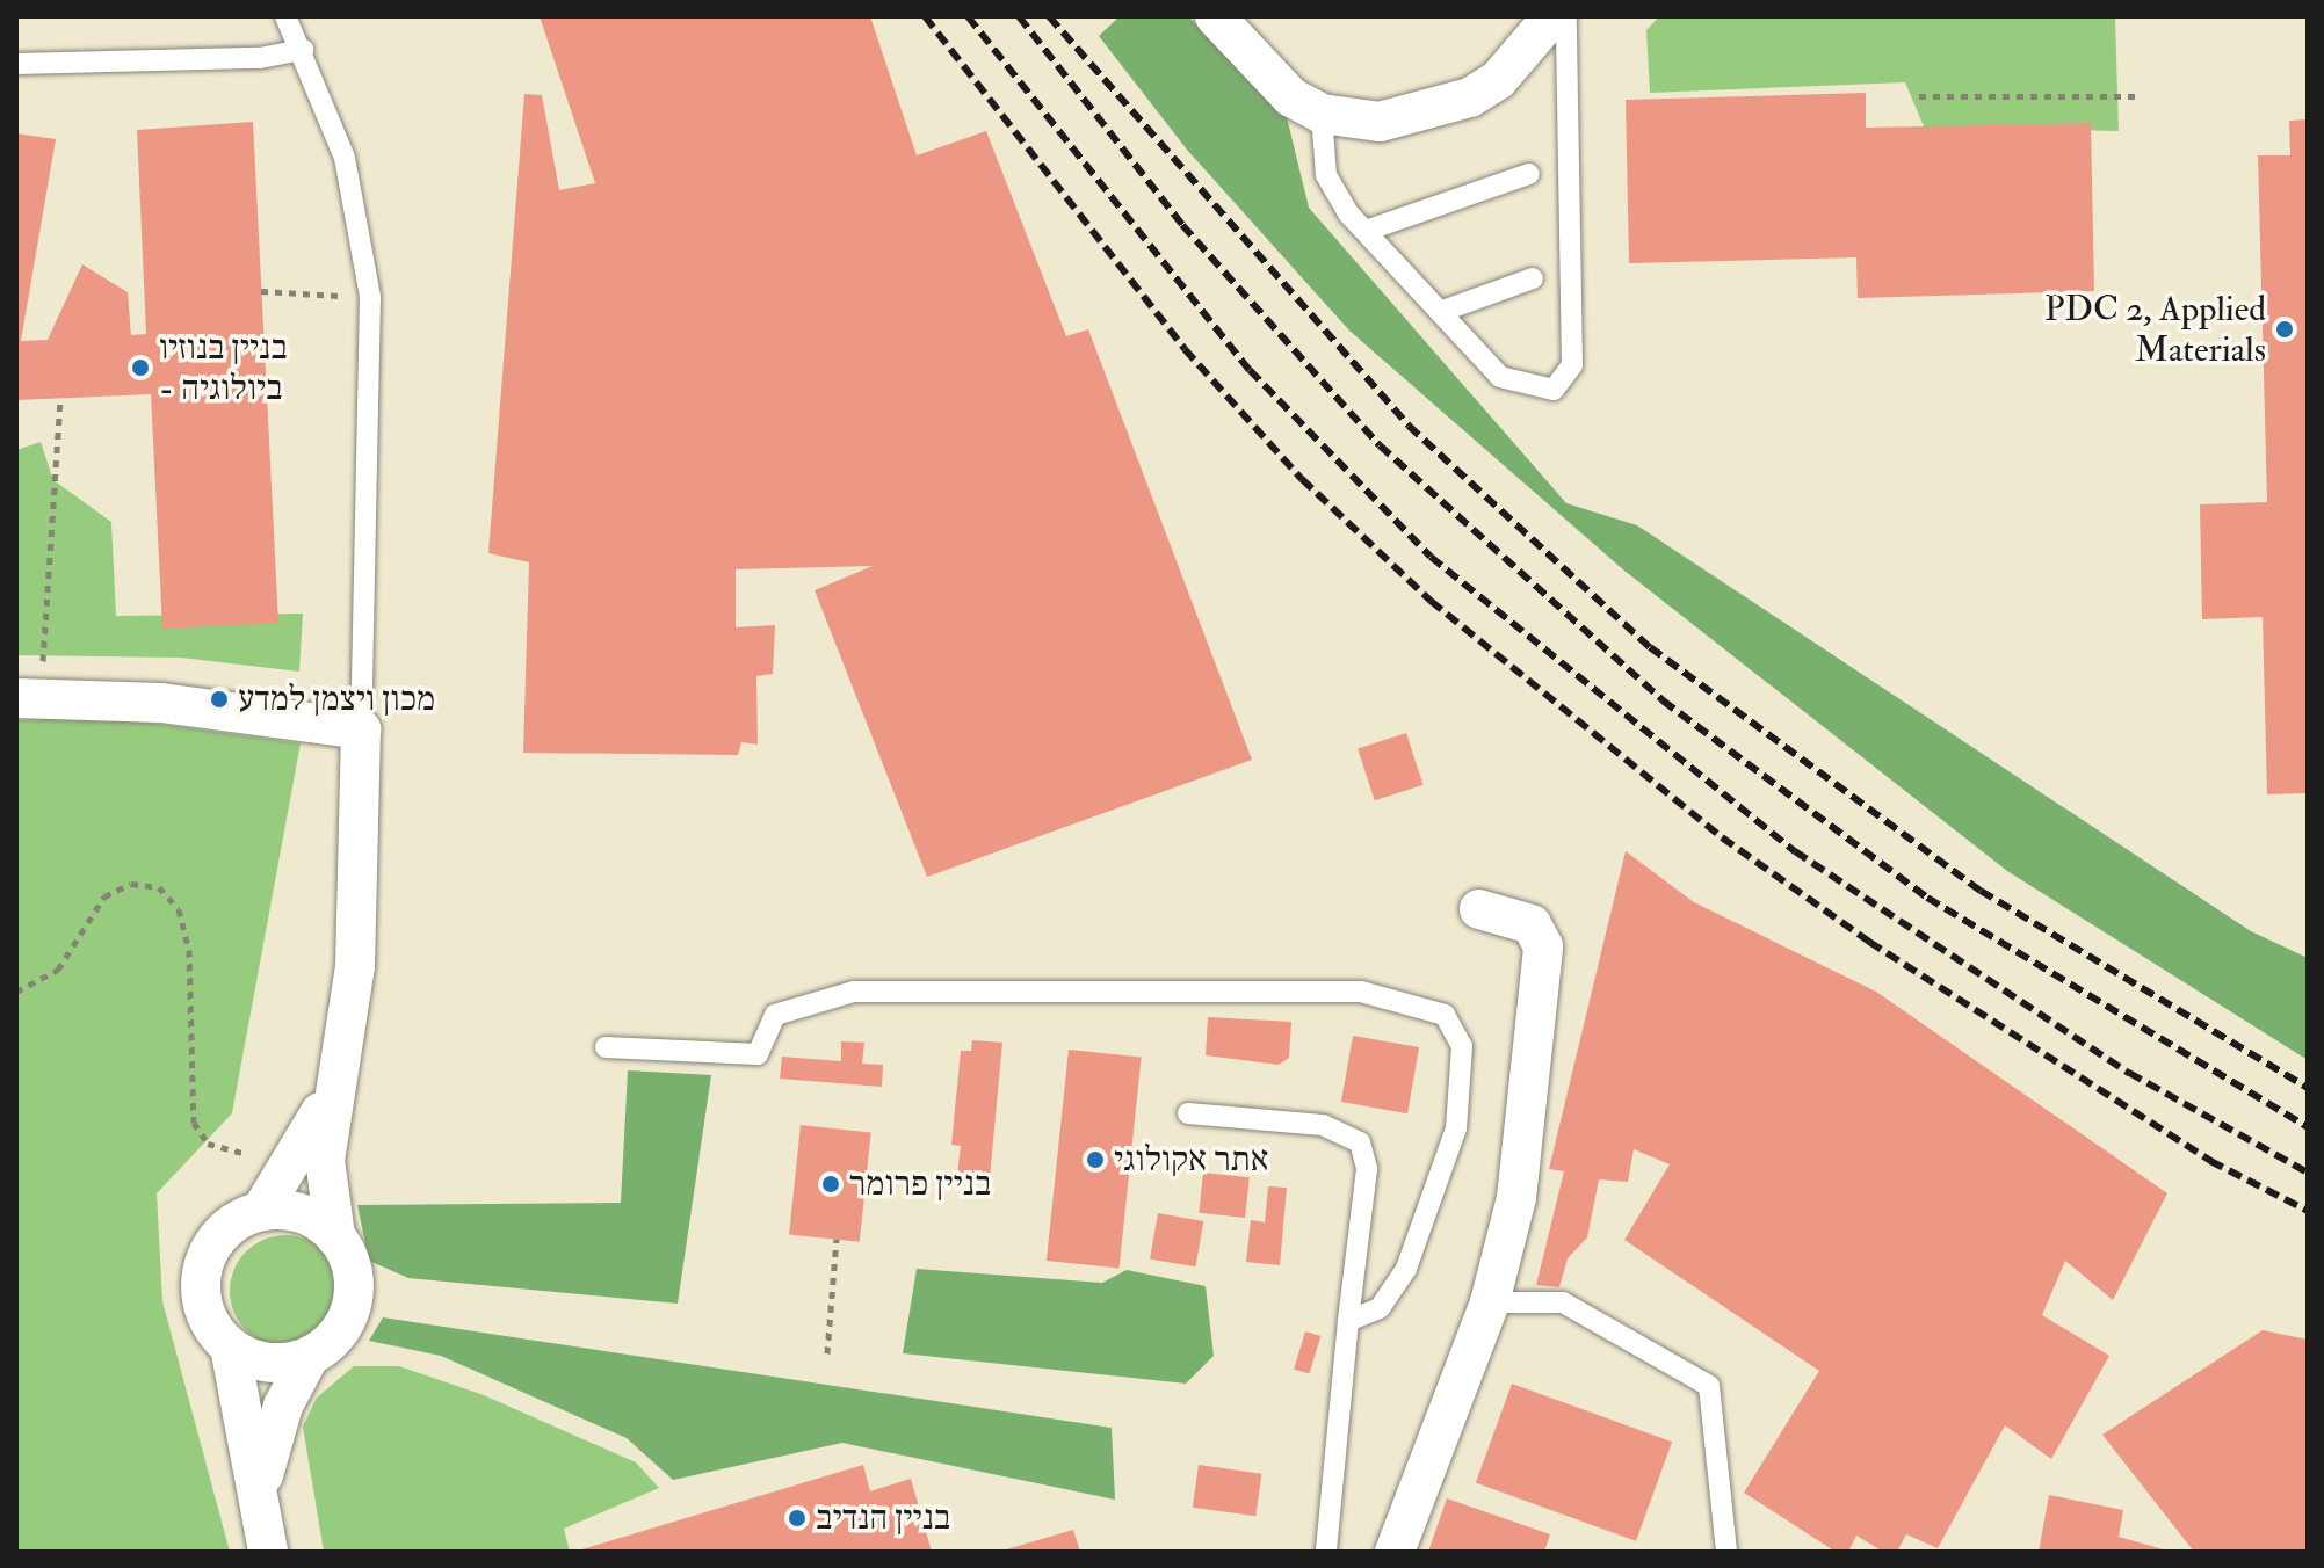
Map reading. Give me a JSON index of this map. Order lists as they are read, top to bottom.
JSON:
{
  "places": [
    "PDC 2, Applied Materials",
    "בניין בנוזיו - ביולוגיה",
    "מכון ויצמן למדע",
    "אתר אקולוגי",
    "בניין פרומר",
    "בניין הנדיב"
  ]
}
